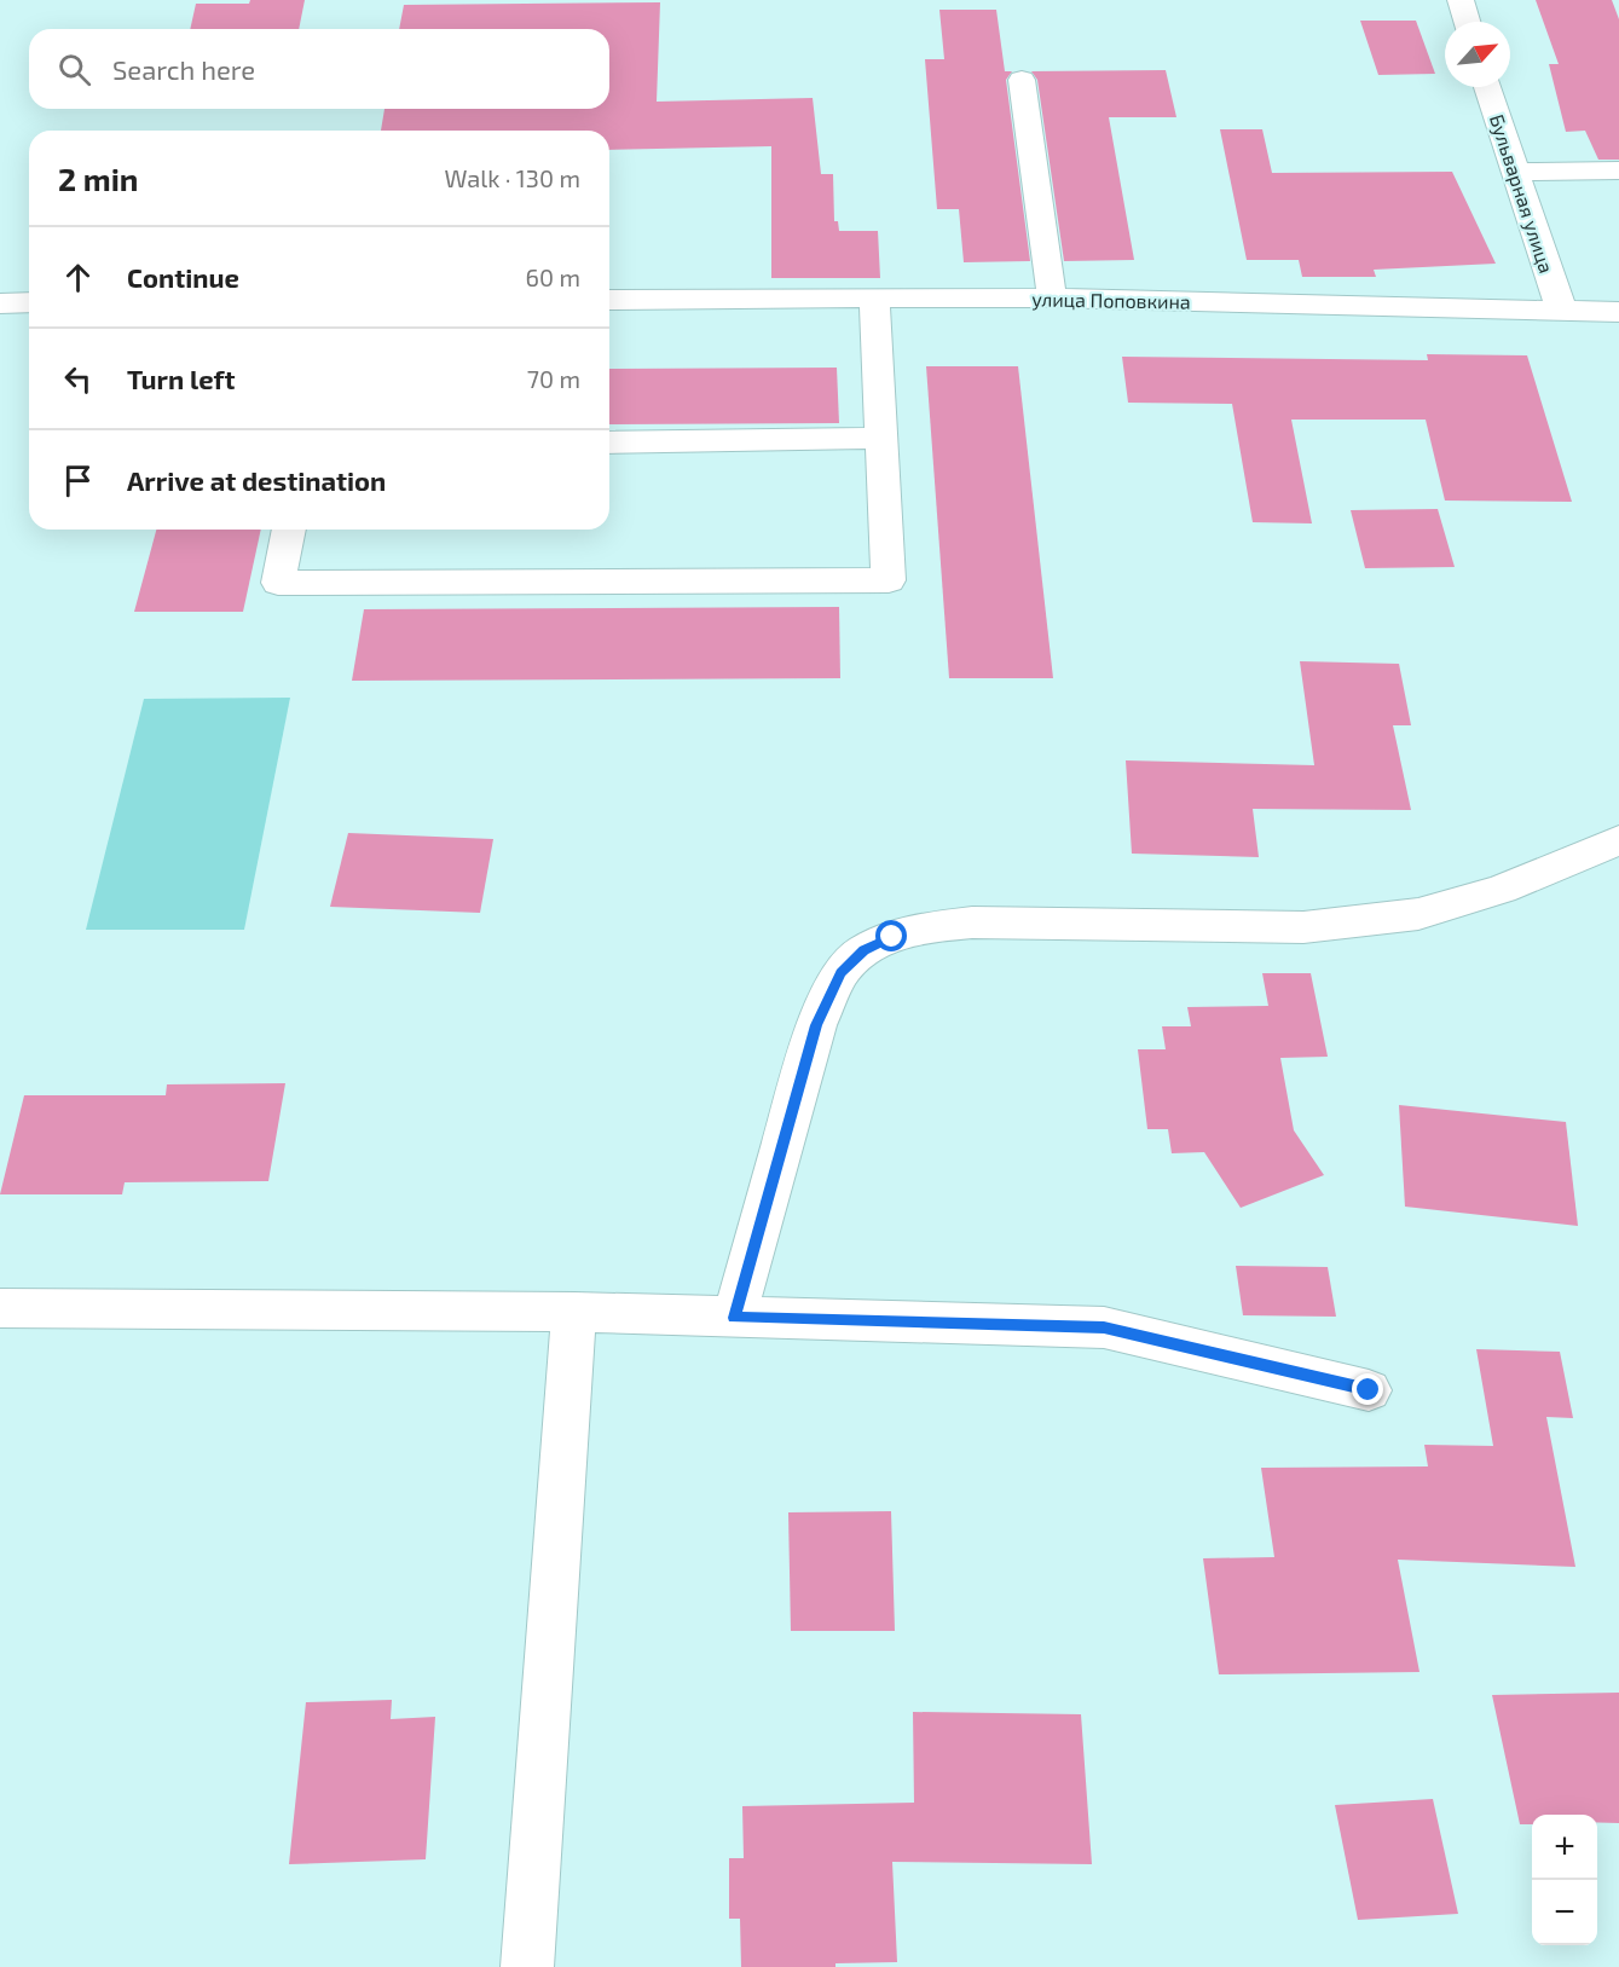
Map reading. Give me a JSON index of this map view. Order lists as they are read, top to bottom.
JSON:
{
  "streets": {
    "street": ["Бульварная улица", "улица Поповкина"]
  },
  "crossings": [
    ["Бульварная улица", "улица Поповкина"]
  ],
  "north": "top right",
  "page": {
    "search": "Search here",
    "heading": ["2 min", "Walk · 130 m"],
    "list": [
      ["Continue", "60 m"],
      ["Turn left", "70 m"],
      "Arrive at destination"
    ],
    "map_buttons": ["+", "−"]
  }
}
